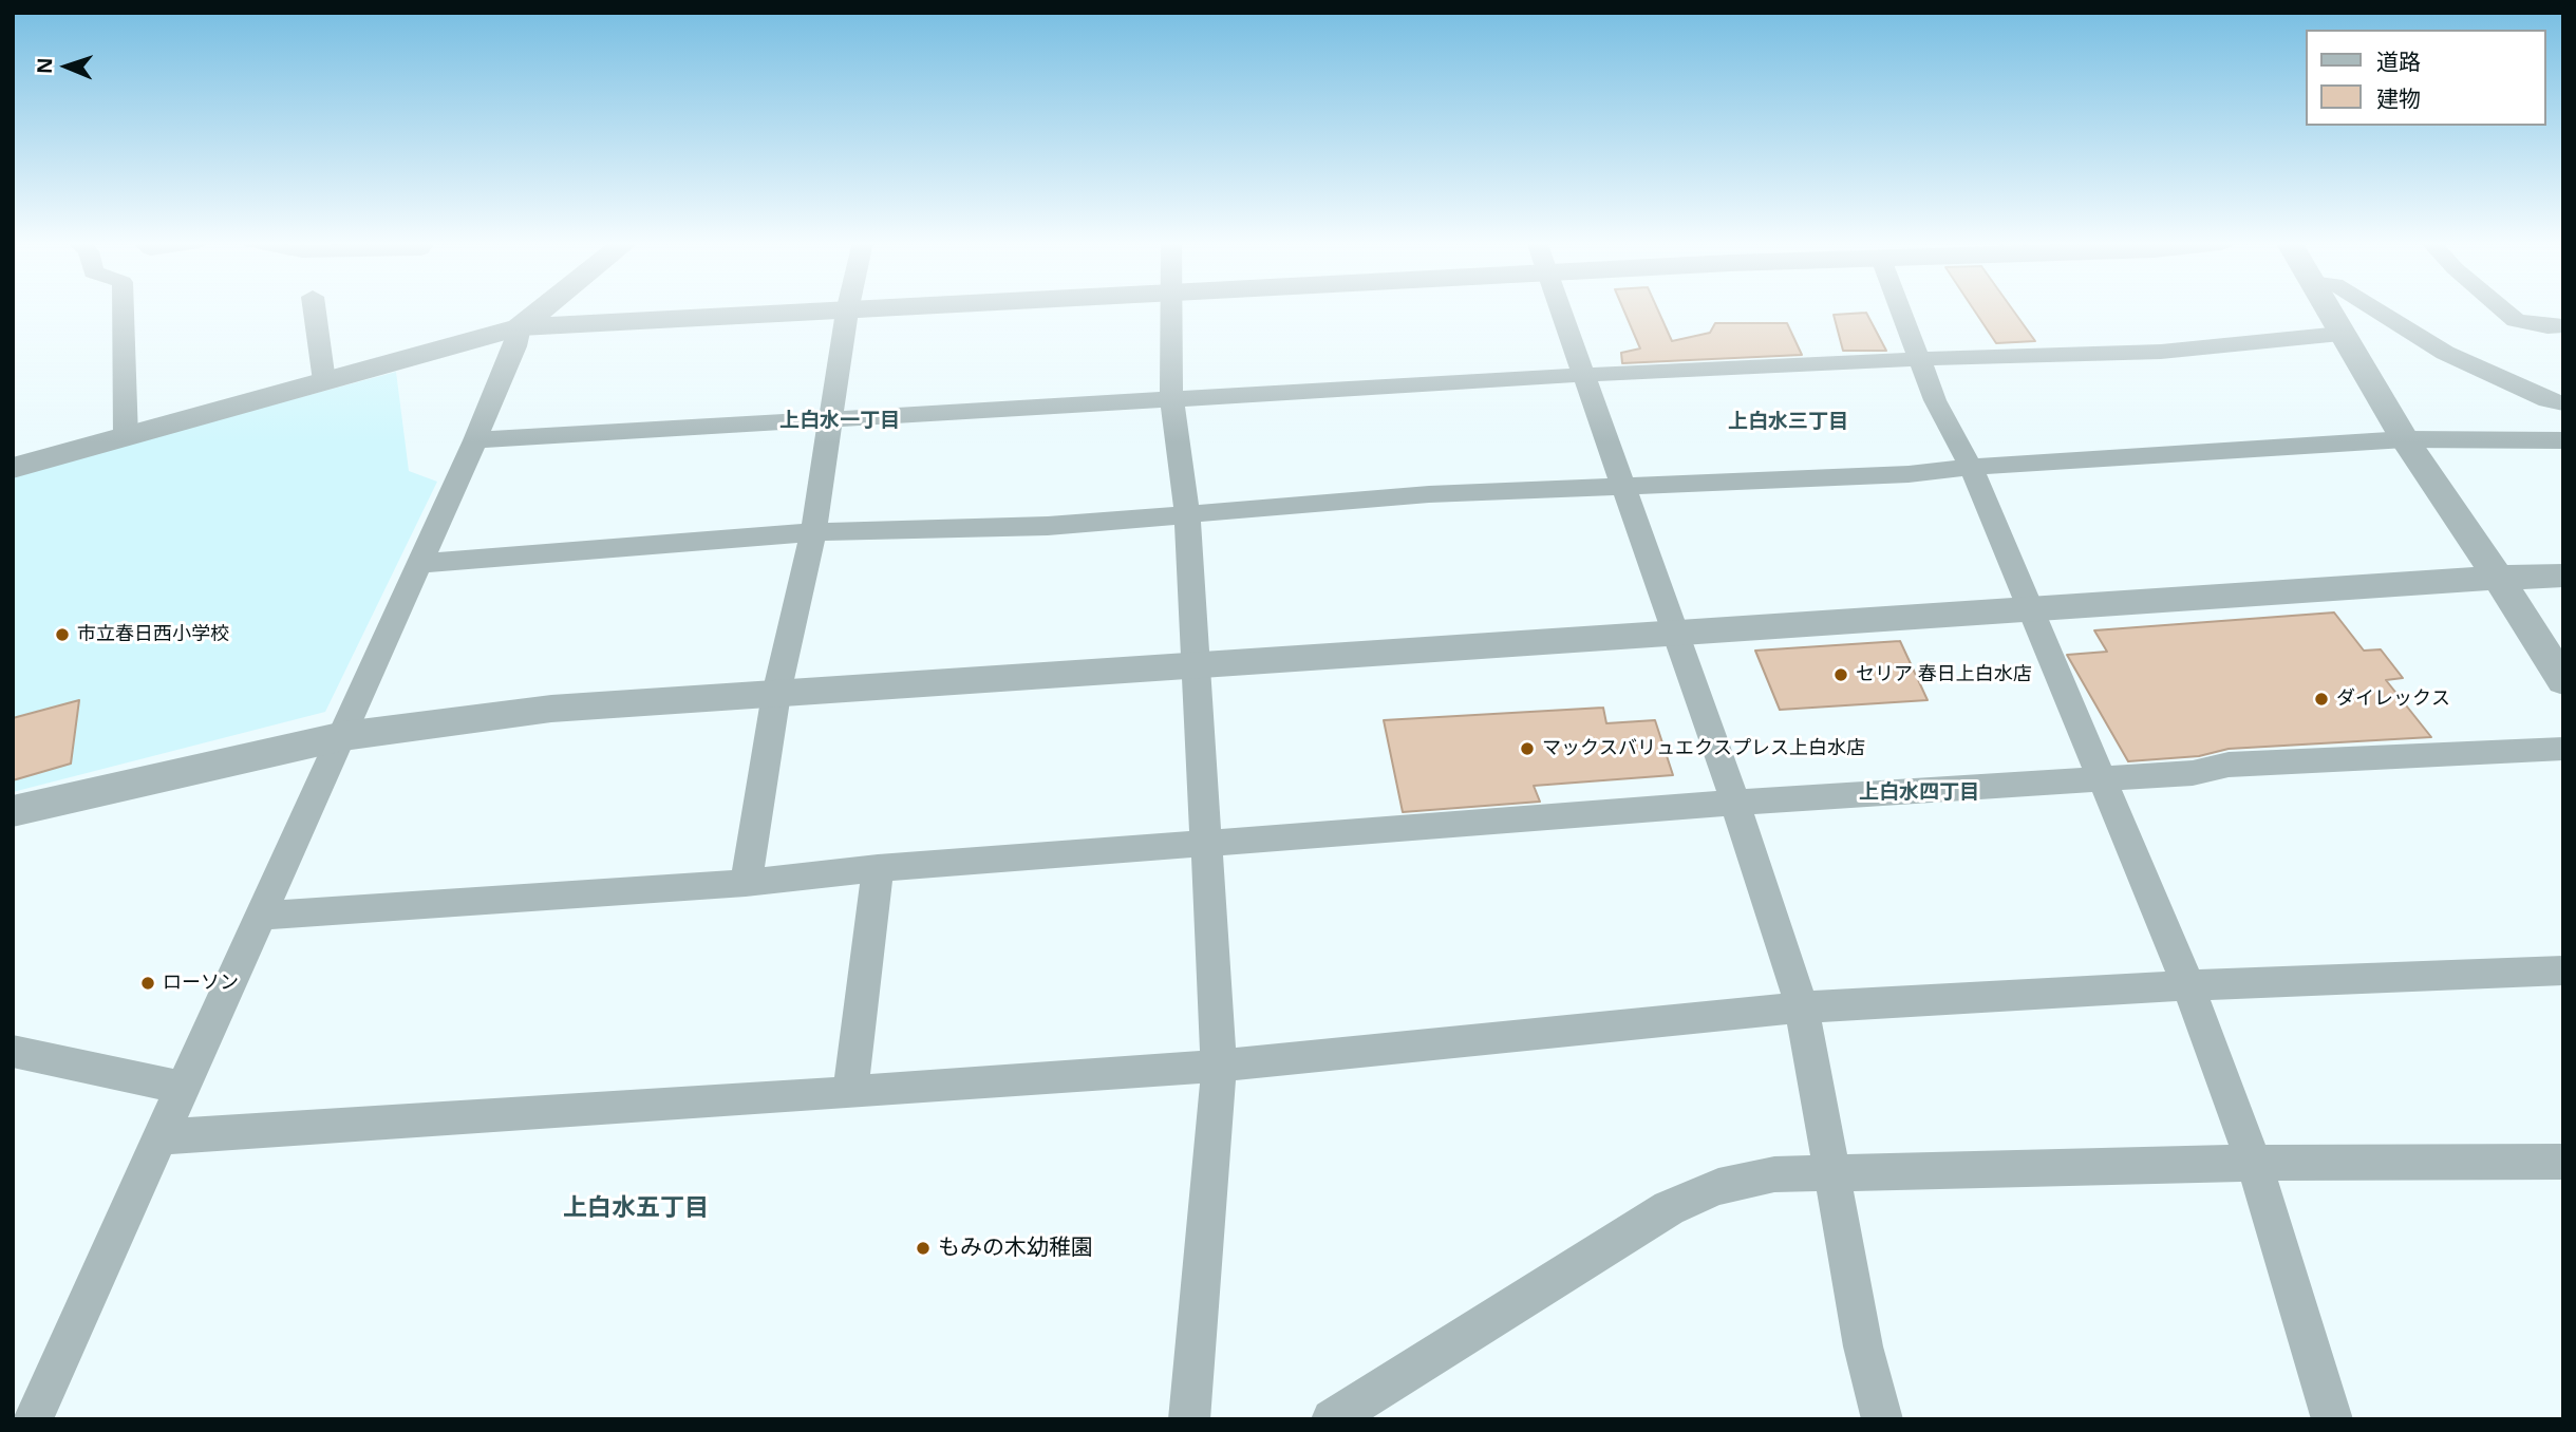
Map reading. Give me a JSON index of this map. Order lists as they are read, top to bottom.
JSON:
{
  "districts": [
    "上白水一丁目",
    "上白水三丁目",
    "上白水四丁目",
    "上白水五丁目"
  ],
  "places": [
    "市立春日西小学校",
    "セリア 春日上白水店",
    "ダイレックス",
    "マックスバリュエクスプレス上白水店",
    "ローソン",
    "もみの木幼稚園"
  ],
  "legend": ["道路", "建物"],
  "north": "left"
}
